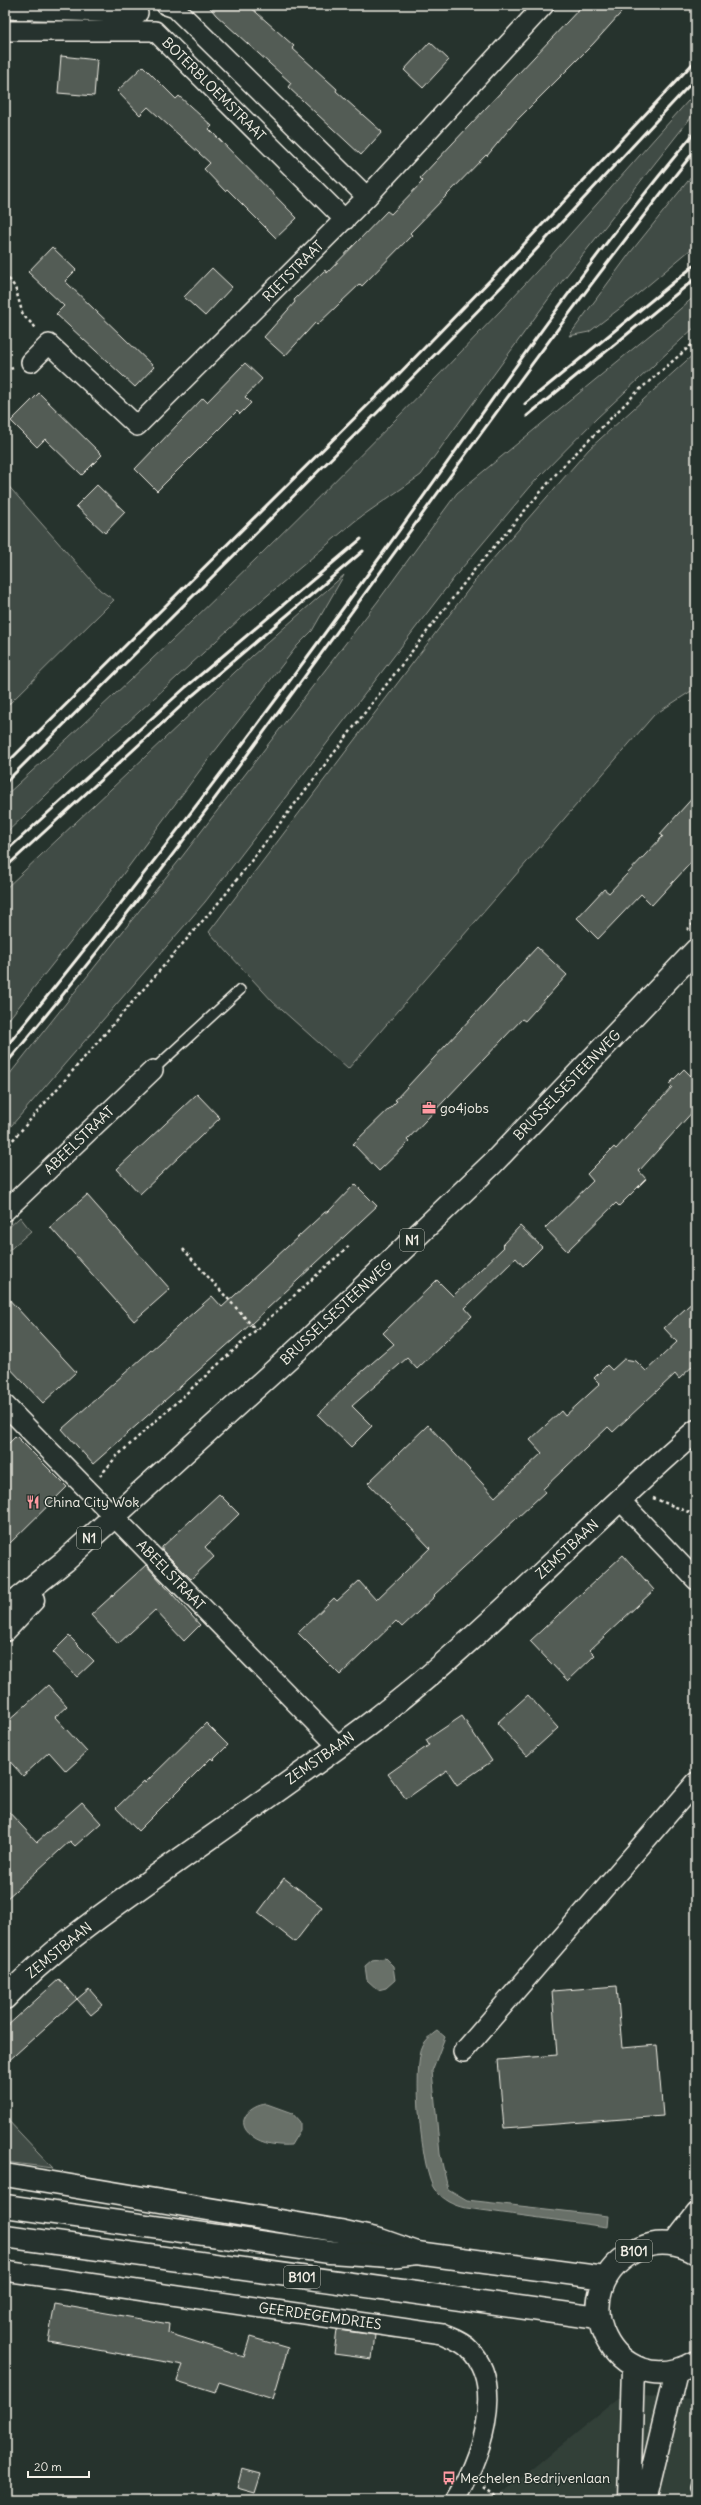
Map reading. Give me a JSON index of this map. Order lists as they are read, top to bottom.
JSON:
{
  "streets": {
    "main road": [
      "BRUSSELSESTEENWEG",
      "N1",
      "ZEMSTBAAN",
      "B101"
    ],
    "street": [
      "BOTERBLOEMSTRAAT",
      "RIETSTRAAT",
      "ABEELSTRAAT",
      "GEERDEGEMDRIES"
    ]
  },
  "crossings": [
    ["BOTERBLOEMSTRAAT", "RIETSTRAAT"],
    ["BRUSSELSESTEENWEG", "ABEELSTRAAT"],
    ["ABEELSTRAAT", "ZEMSTBAAN"]
  ],
  "places": {
    "office": ["go4jobs"],
    "restaurant": ["China City Wok"],
    "bus stop": ["Mechelen Bedrijvenlaan"]
  },
  "scale_bar": "20 m"
}
